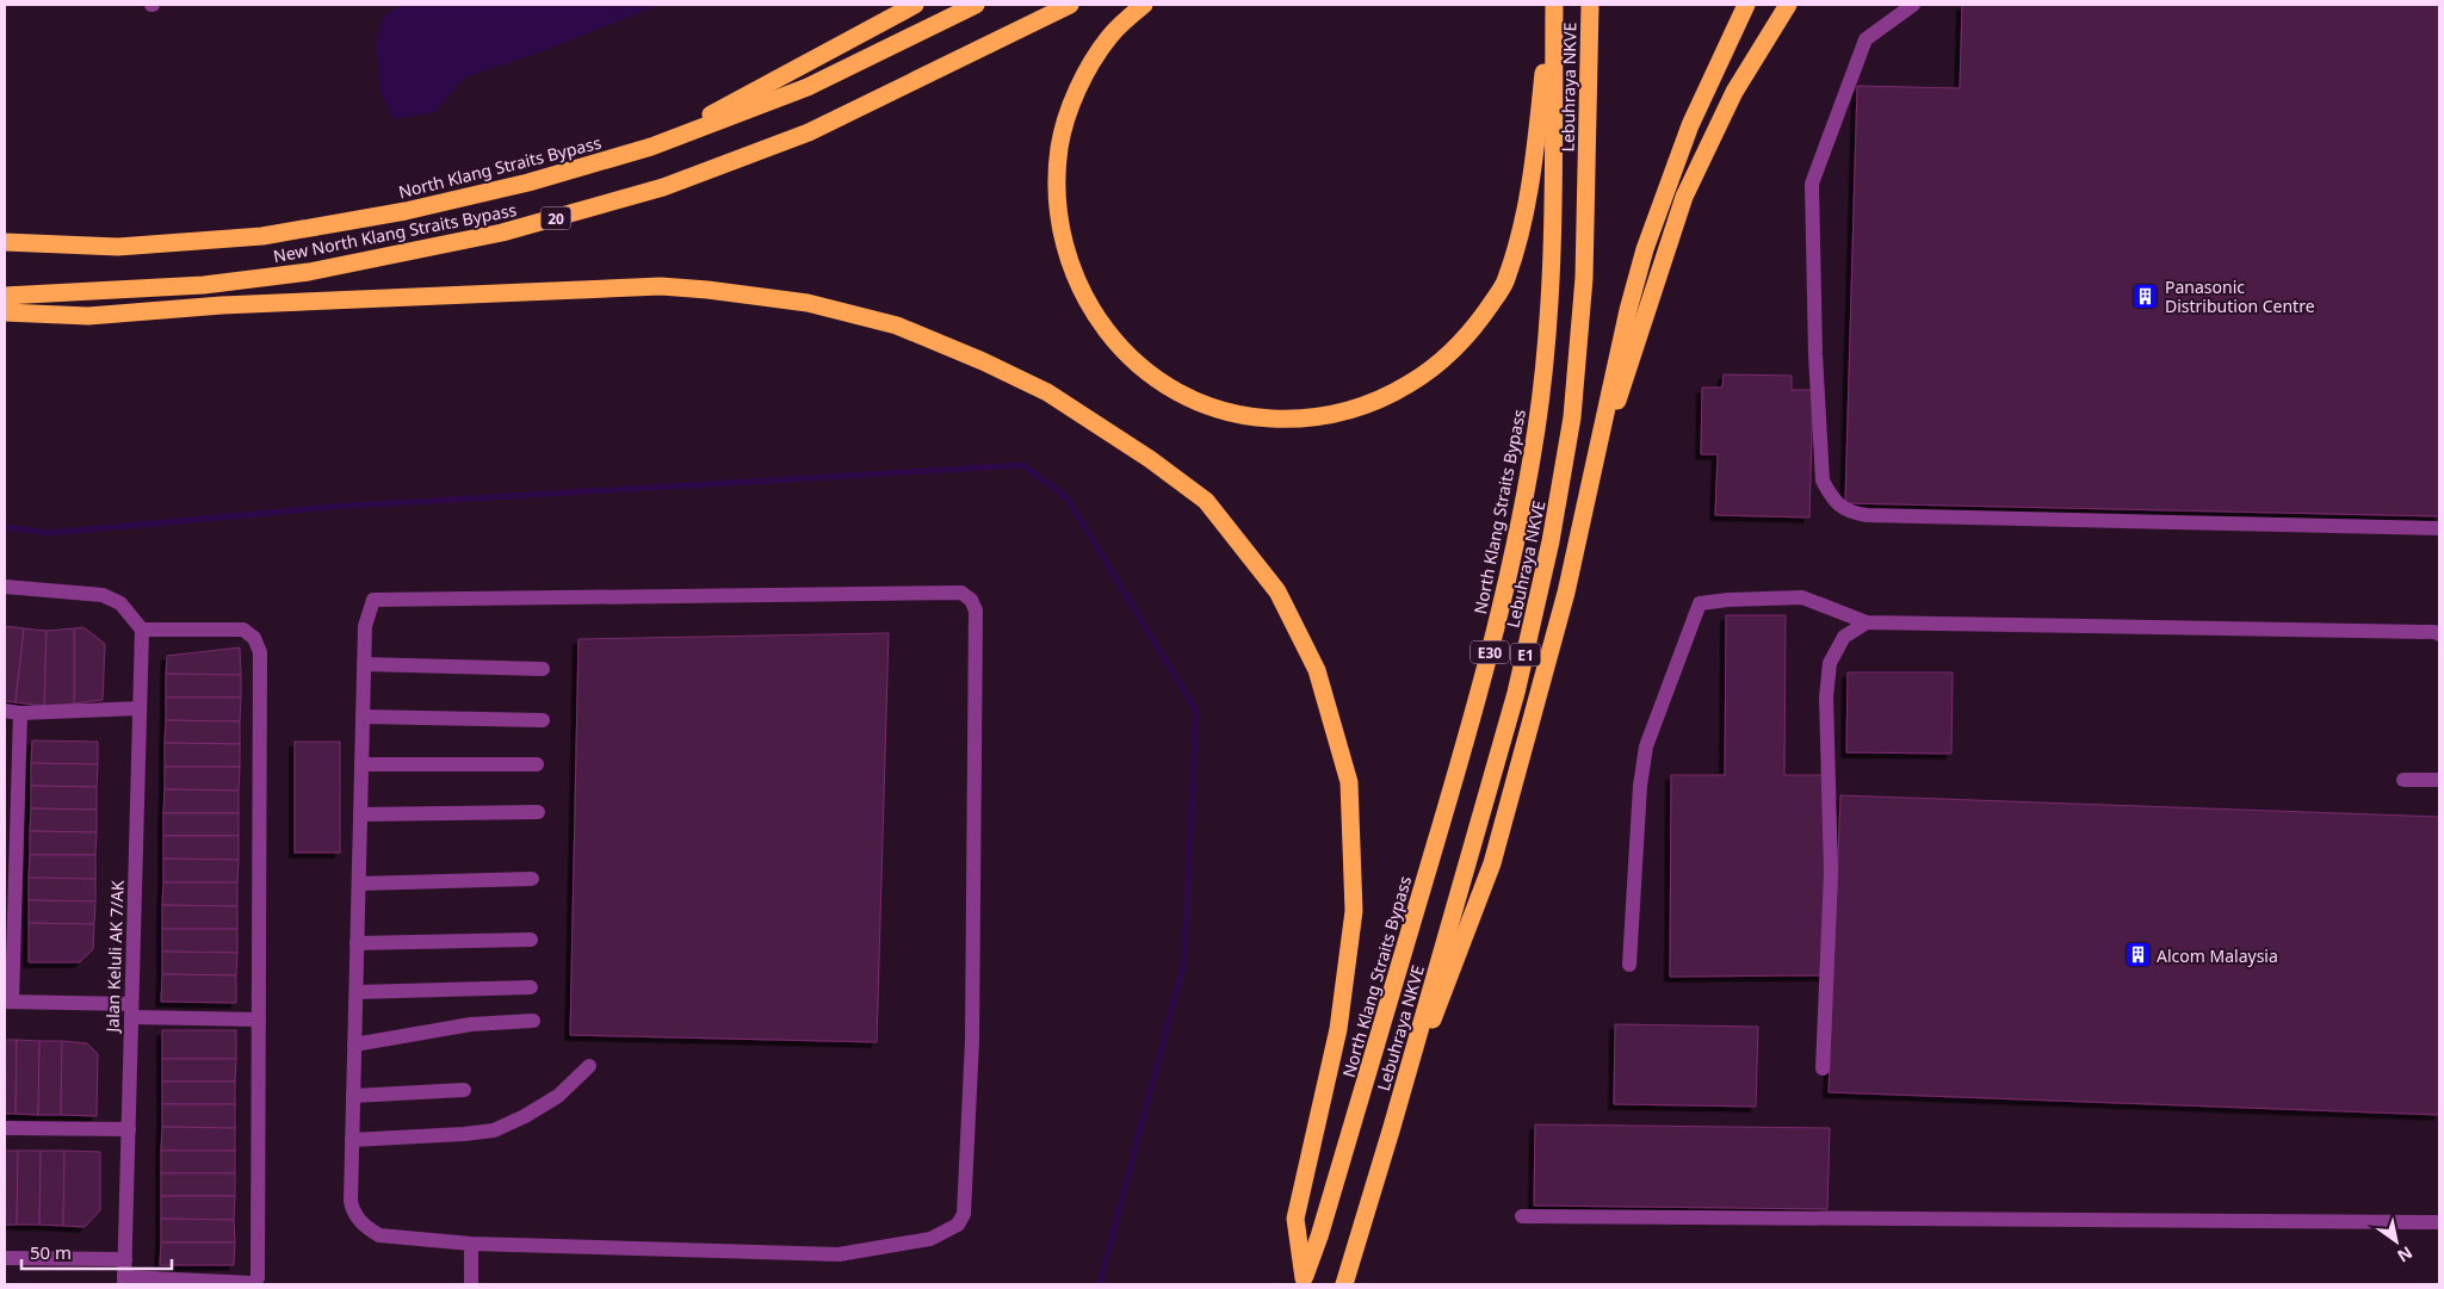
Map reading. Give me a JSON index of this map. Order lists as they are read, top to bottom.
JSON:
{
  "streets": {
    "highway": [
      "Lebuhraya NKVE",
      "North Klang Straits Bypass",
      "20",
      "New North Klang Straits Bypass",
      "E30",
      "E1"
    ],
    "street": ["Jalan Keluli AK 7/AK"]
  },
  "places": {
    "building": ["Panasonic Distribution Centre", "Alcom Malaysia"]
  },
  "scale_bar": "50 m",
  "north": "bottom right"
}
